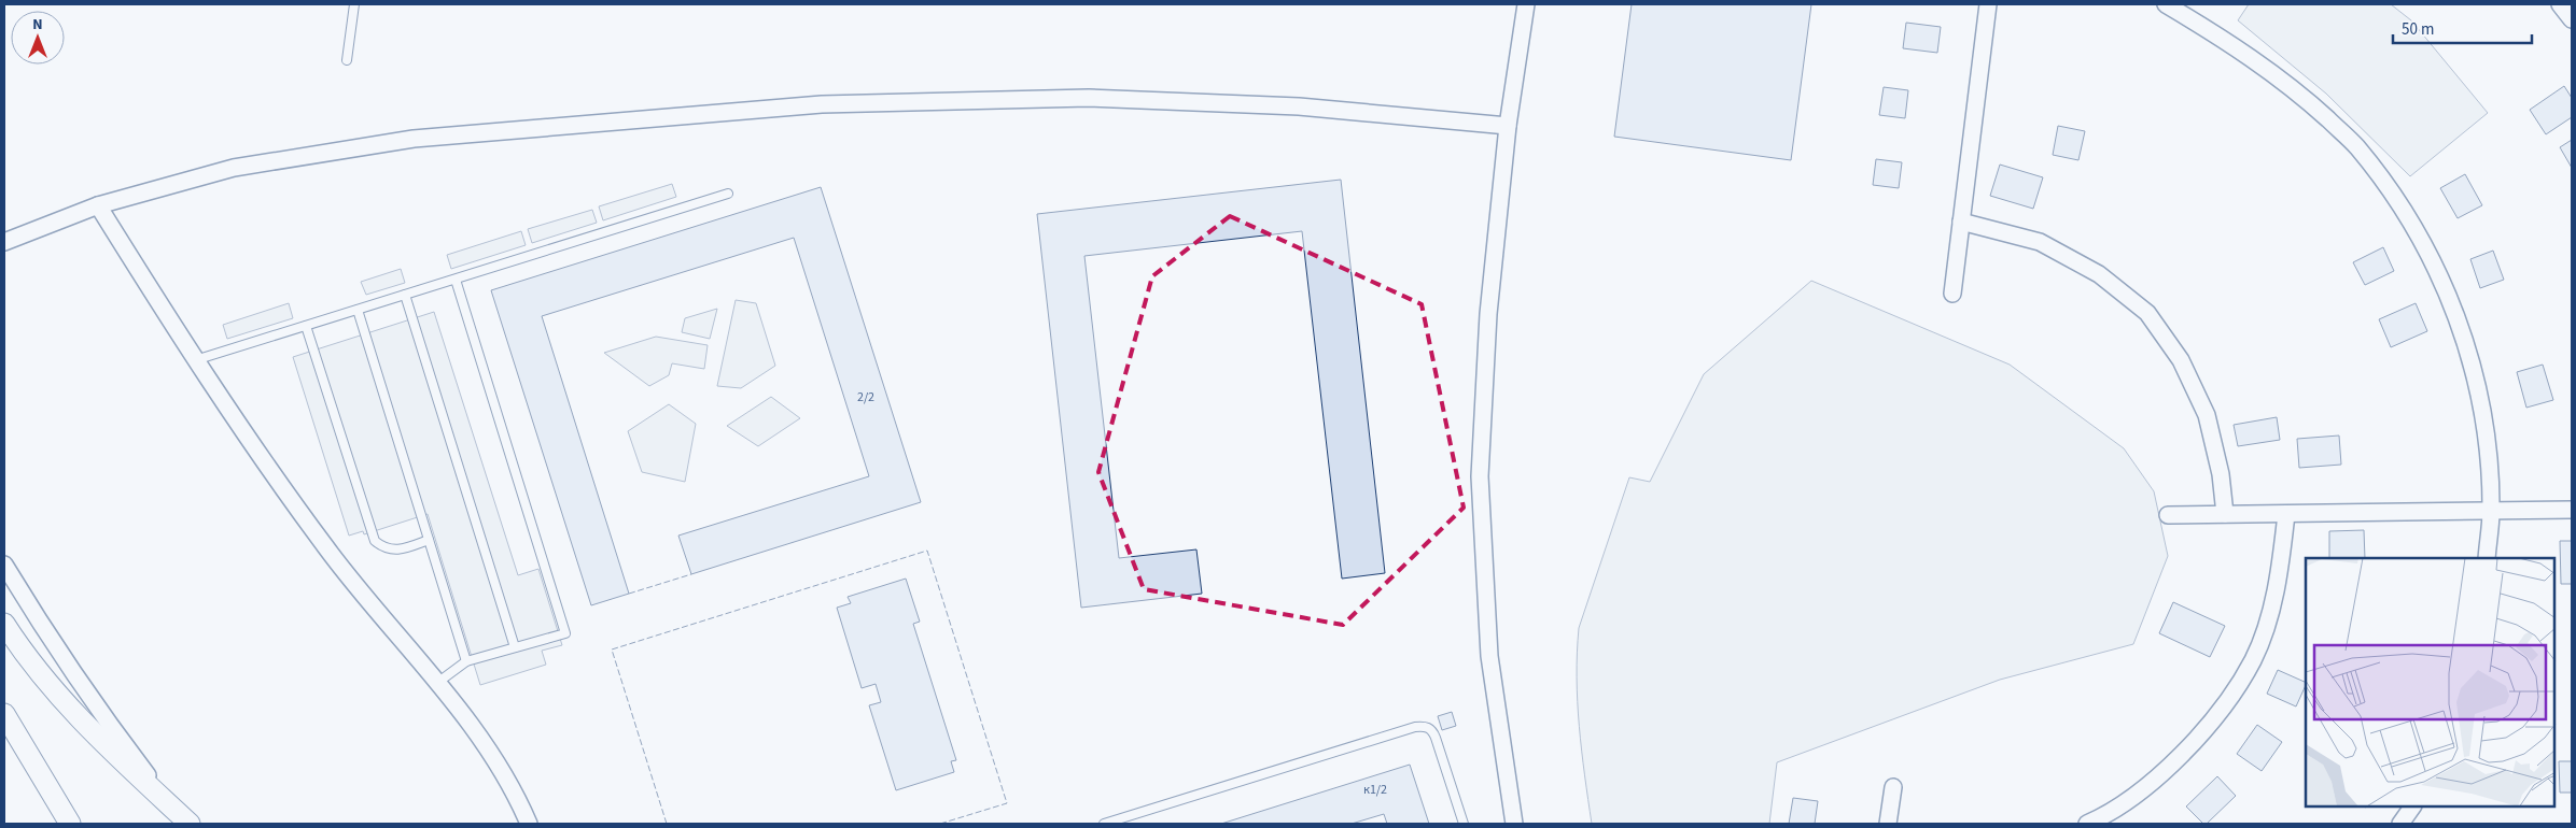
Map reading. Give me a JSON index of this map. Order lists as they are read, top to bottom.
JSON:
{
  "house_numbers": ["2/2", "к1/2"],
  "scale_bar": "50 m",
  "north": "top"
}
